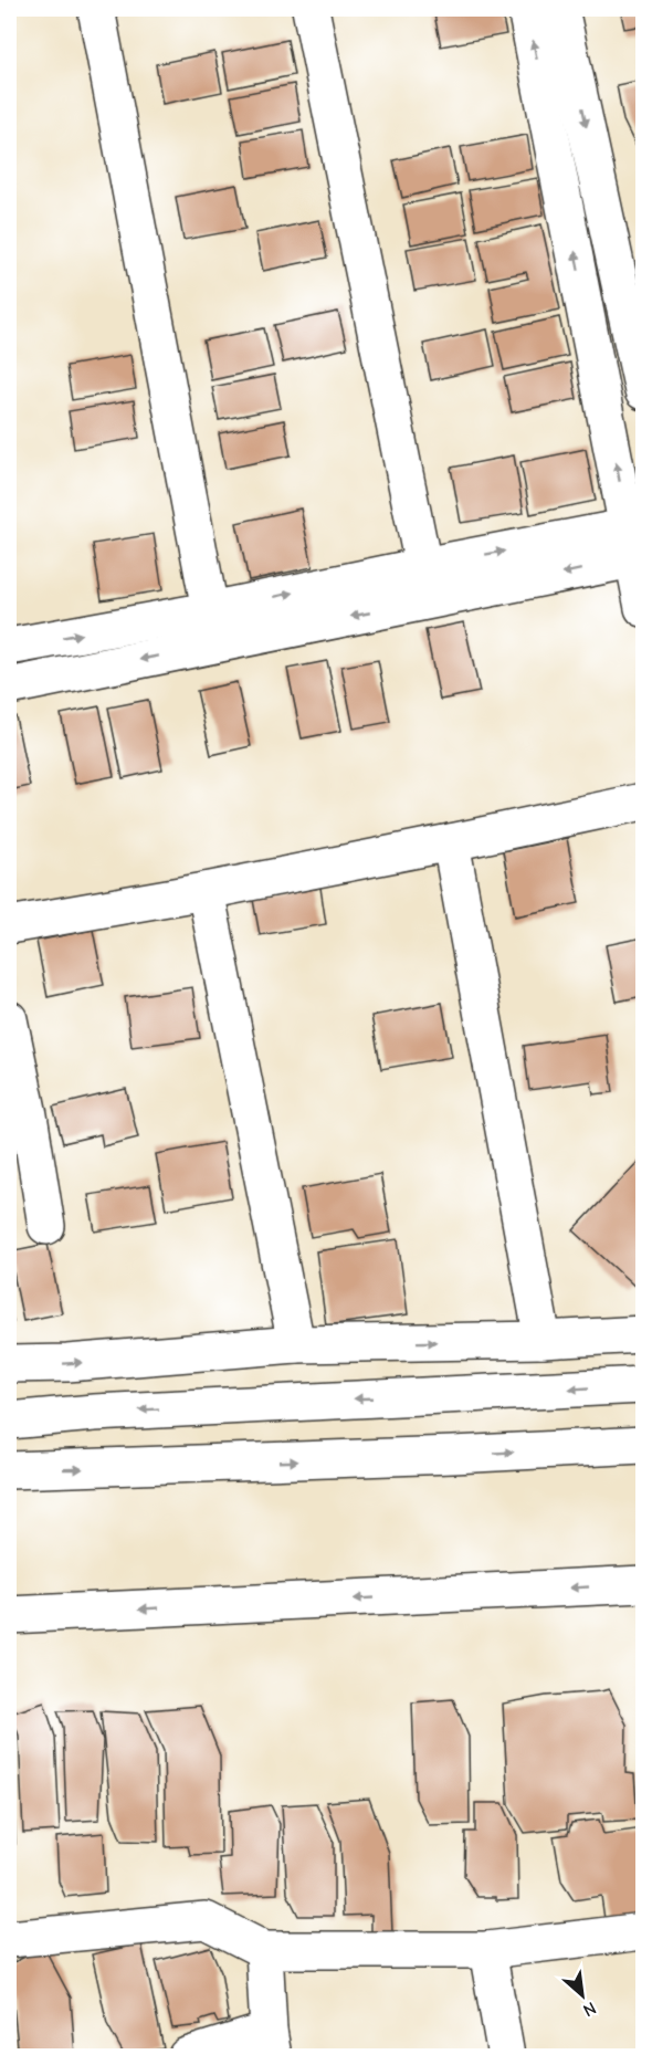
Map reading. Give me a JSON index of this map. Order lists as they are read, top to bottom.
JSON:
{
  "north": "bottom right"
}
